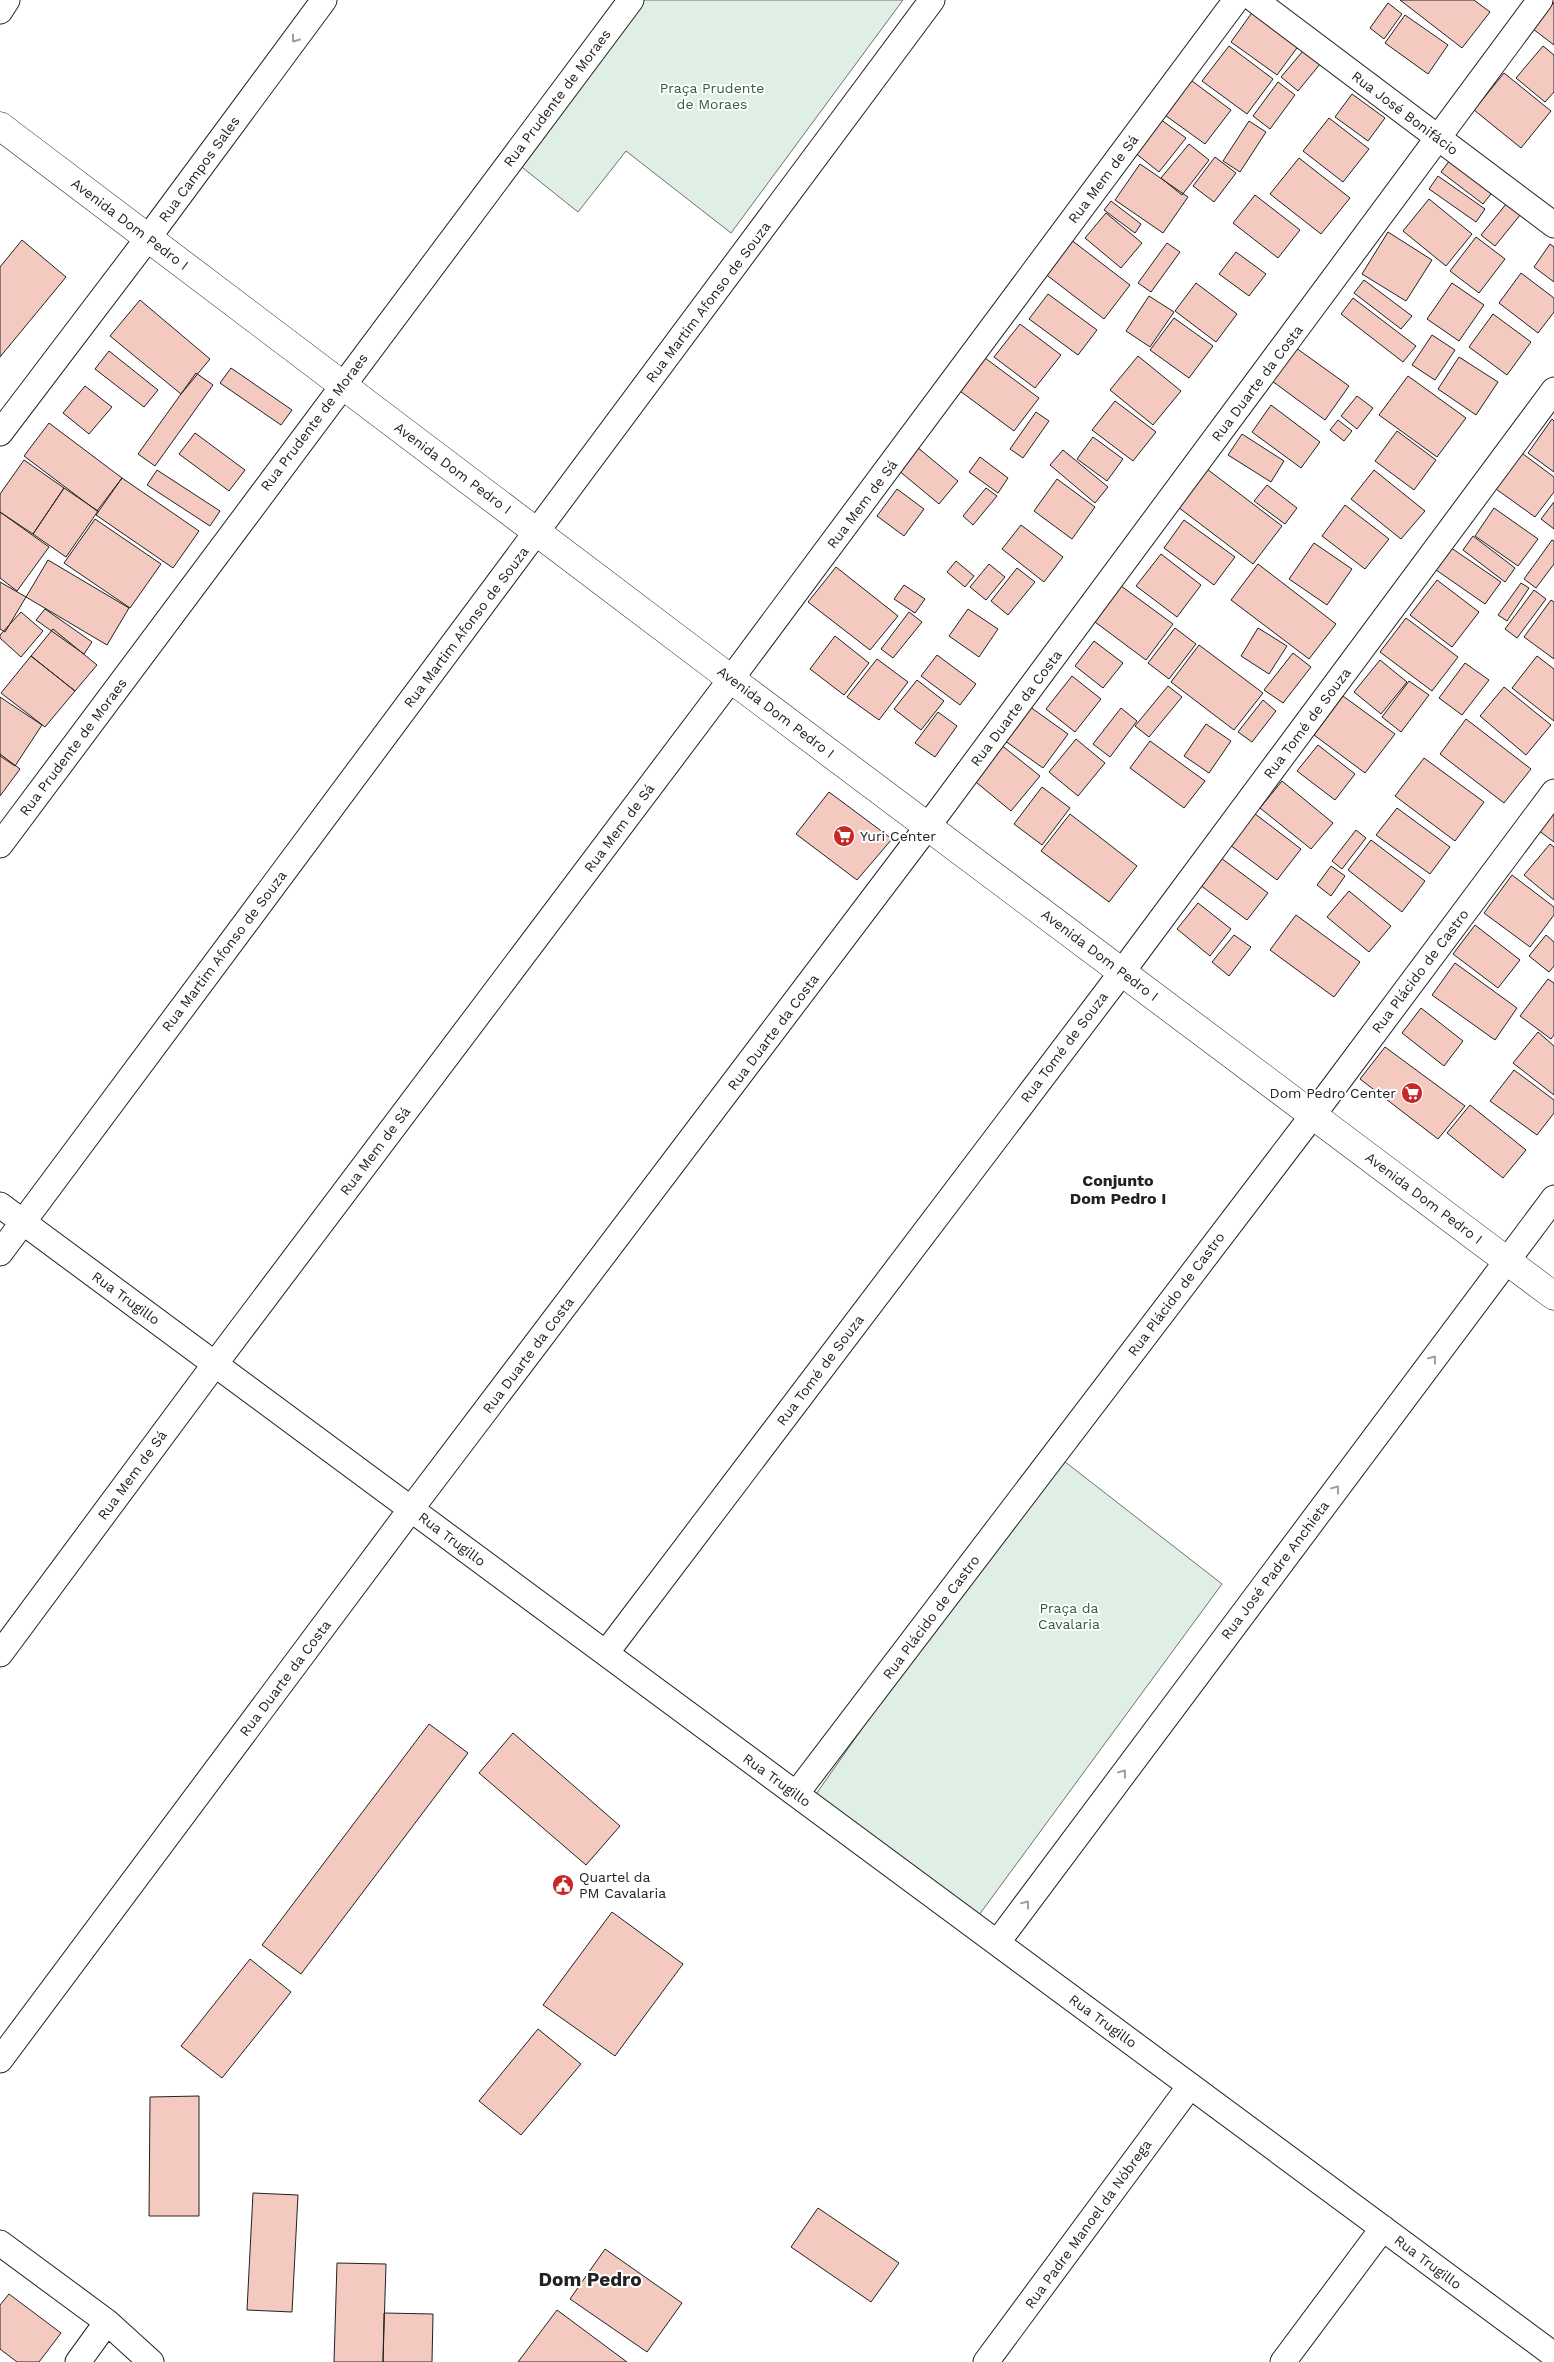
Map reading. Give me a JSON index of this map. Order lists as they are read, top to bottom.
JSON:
{
  "streets": {
    "street": [
      "Rua Prudente de Moraes",
      "Rua José Bonifácio",
      "Rua Campos Sales",
      "Rua Mem de Sá",
      "Avenida Dom Pedro I",
      "Rua Martim Afonso de Souza",
      "Rua Duarte da Costa",
      "Rua Tomé de Souza",
      "Rua Plácido de Castro",
      "Rua Trugillo",
      "Rua José Padre Anchieta",
      "Rua Padre Manoel da Nóbrega"
    ]
  },
  "crossings": [
    ["Rua Prudente de Moraes", "Avenida Dom Pedro I"],
    ["Rua José Bonifácio", "Rua Duarte da Costa"],
    ["Rua Campos Sales", "Avenida Dom Pedro I"],
    ["Rua Mem de Sá", "Avenida Dom Pedro I"],
    ["Rua Mem de Sá", "Rua Trugillo"],
    ["Avenida Dom Pedro I", "Rua Martim Afonso de Souza"],
    ["Avenida Dom Pedro I", "Rua Duarte da Costa"],
    ["Avenida Dom Pedro I", "Rua Tomé de Souza"],
    ["Avenida Dom Pedro I", "Rua Plácido de Castro"],
    ["Avenida Dom Pedro I", "Rua José Padre Anchieta"],
    ["Rua Martim Afonso de Souza", "Rua Trugillo"],
    ["Rua Duarte da Costa", "Rua Trugillo"],
    ["Rua Tomé de Souza", "Rua Trugillo"],
    ["Rua Plácido de Castro", "Rua Trugillo"],
    ["Rua Trugillo", "Rua José Padre Anchieta"],
    ["Rua Trugillo", "Rua Padre Manoel da Nóbrega"]
  ],
  "one_way": ["Rua Campos Sales", "Rua José Padre Anchieta"],
  "districts": ["Conjunto Dom Pedro I", "Dom Pedro"],
  "parks": ["Praça Prudente de Moraes", "Praça da Cavalaria"],
  "places": {
    "supermarket": ["Yuri Center", "Dom Pedro Center"],
    "public building": ["Quartel da PM Cavalaria"]
  }
}
